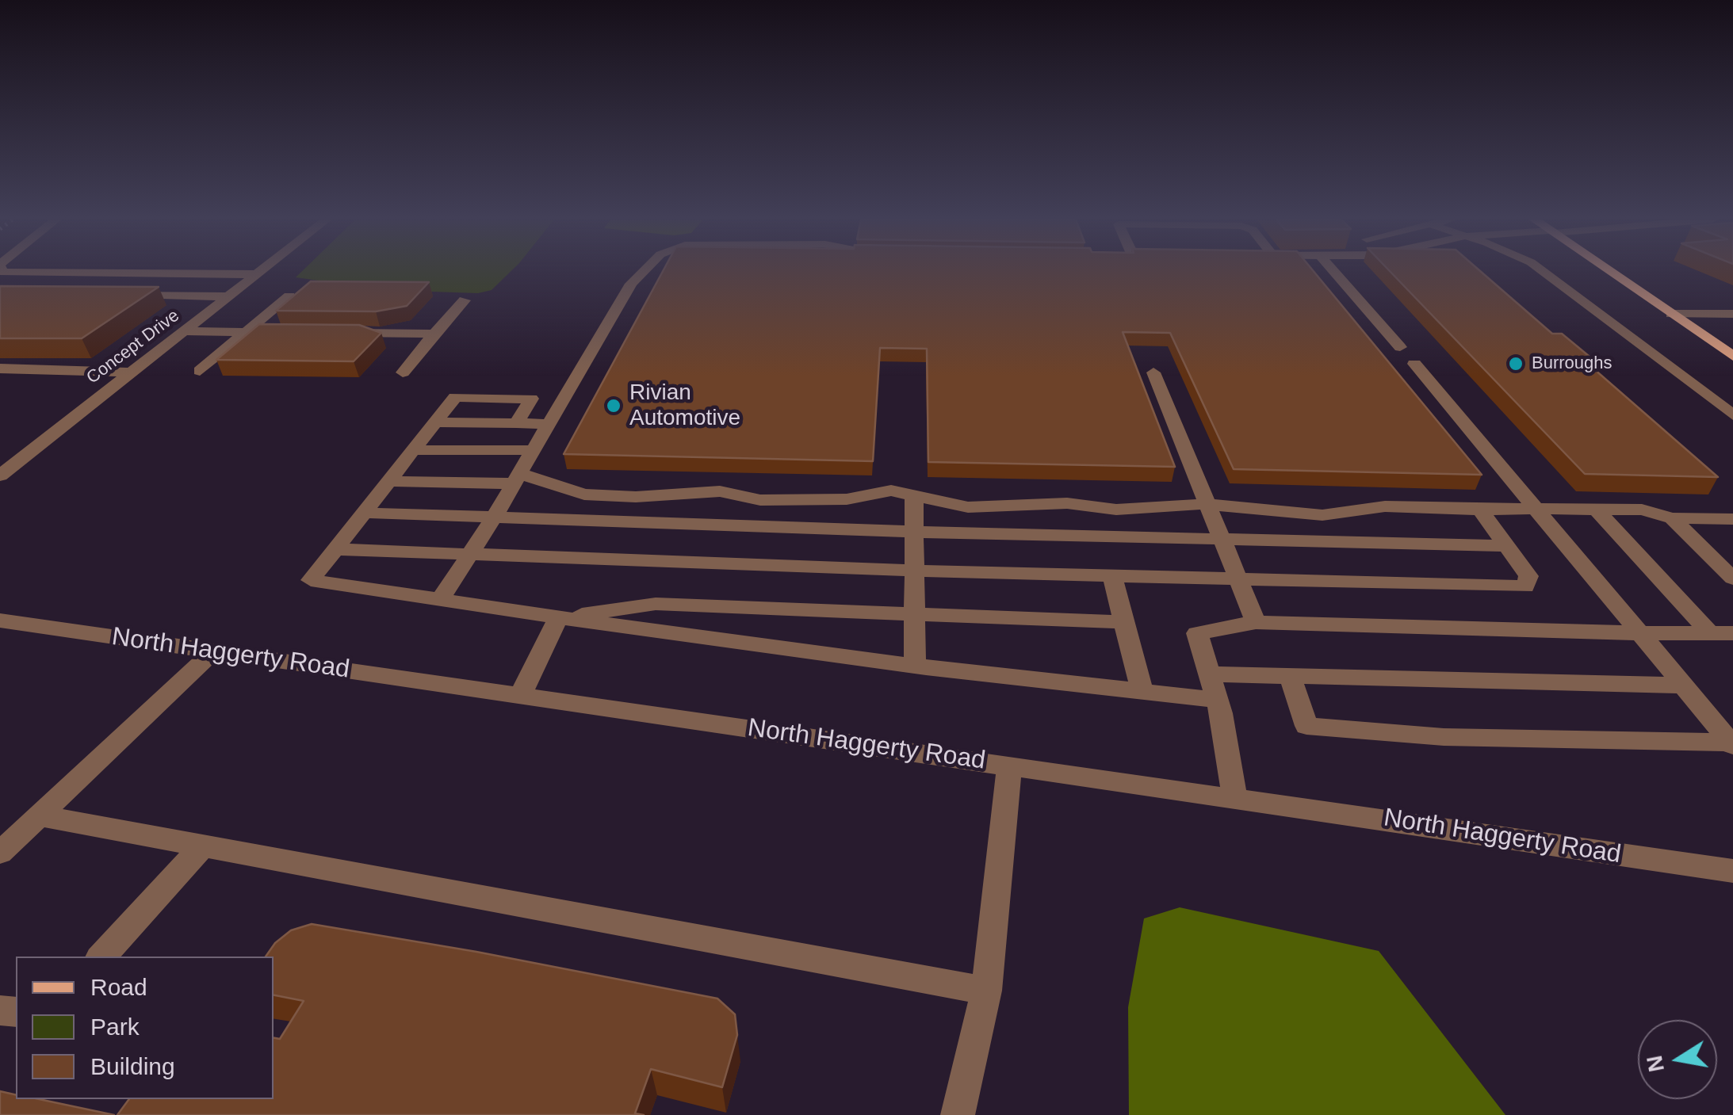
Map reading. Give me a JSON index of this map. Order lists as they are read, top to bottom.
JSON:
{
  "streets": {
    "street": ["Concept Drive", "North Haggerty Road"]
  },
  "places": ["Burroughs", "Rivian Automotive"],
  "legend": ["Road", "Park", "Building"],
  "north": "left"
}
